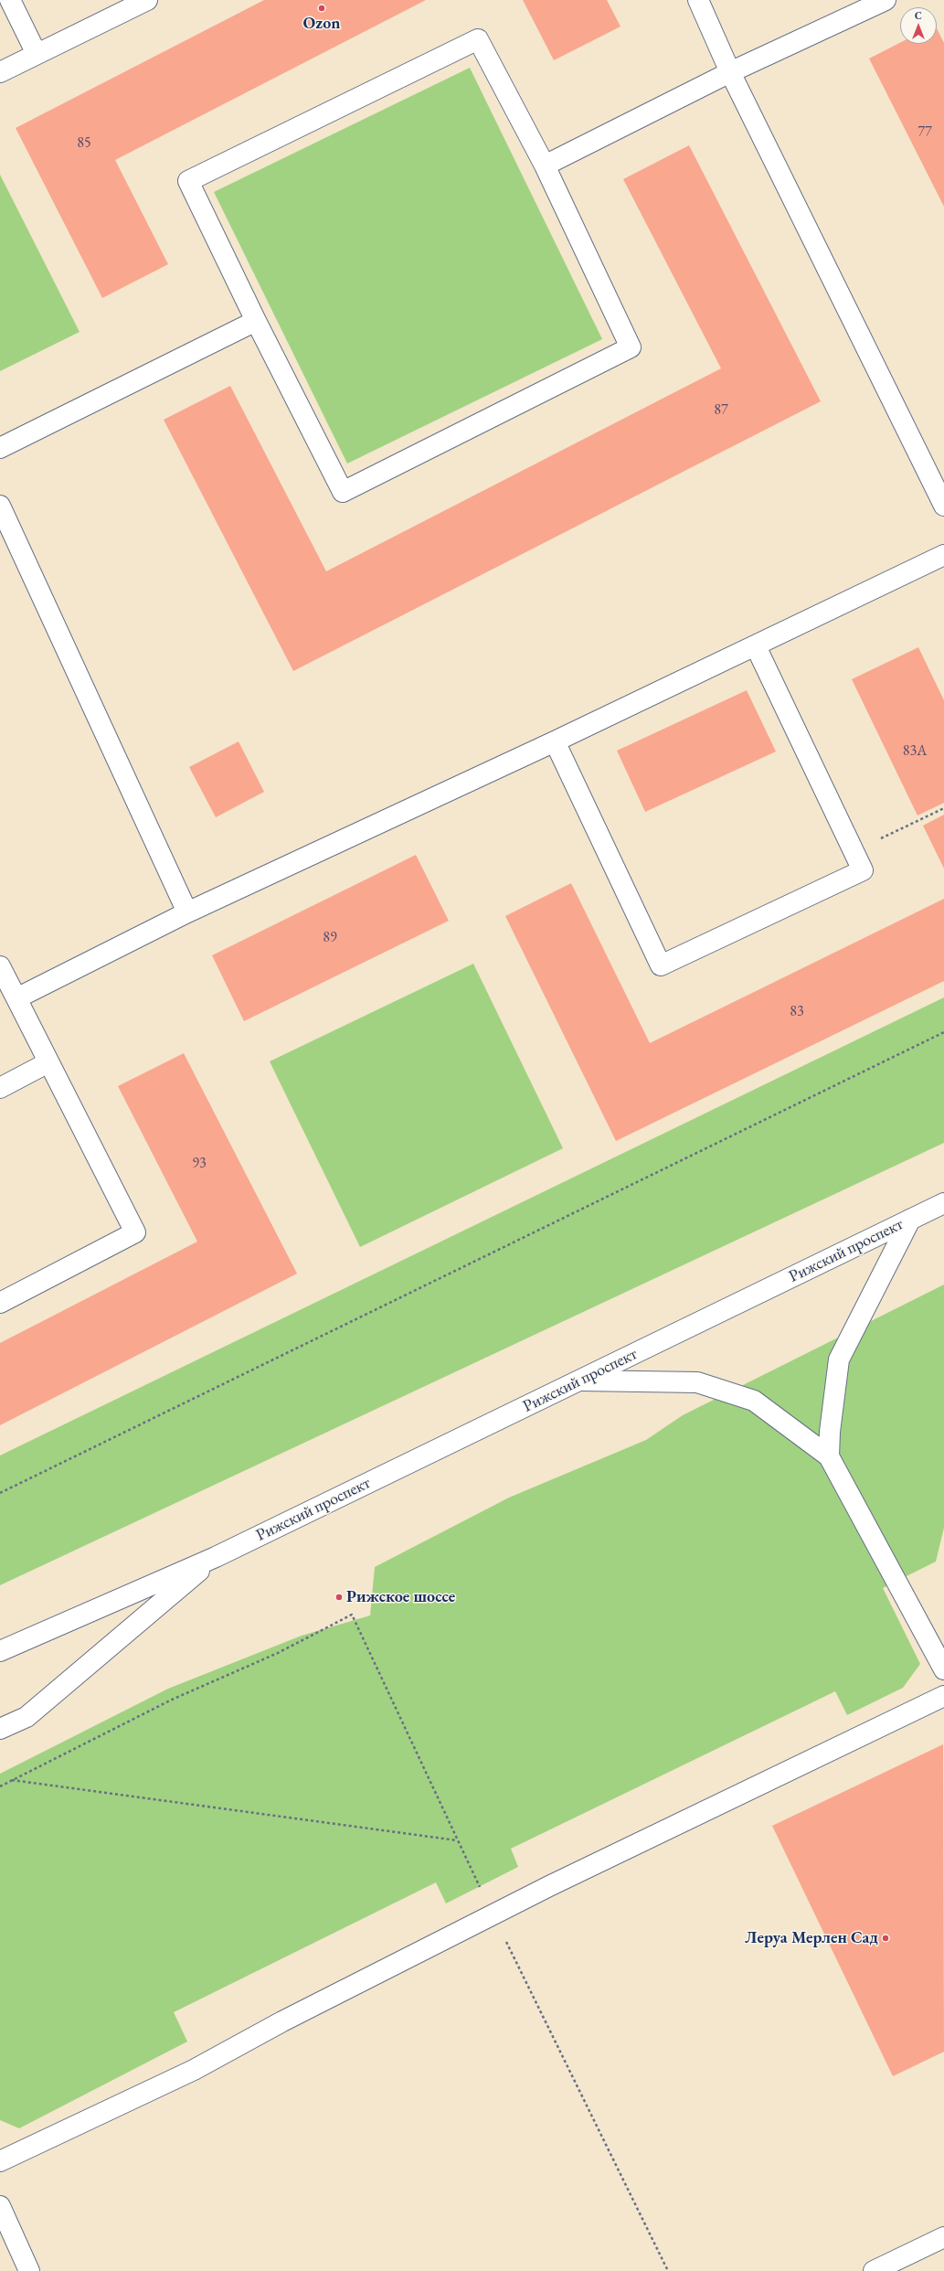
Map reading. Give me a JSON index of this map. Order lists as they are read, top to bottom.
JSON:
{
  "streets": {
    "main road": ["Рижский проспект"]
  },
  "places": ["Ozon", "Рижское шоссе", "Леруа Мерлен Сад"],
  "house_numbers": [
    "77",
    "85",
    "87",
    "83А",
    "89",
    "83",
    "93"
  ],
  "north": "top"
}
